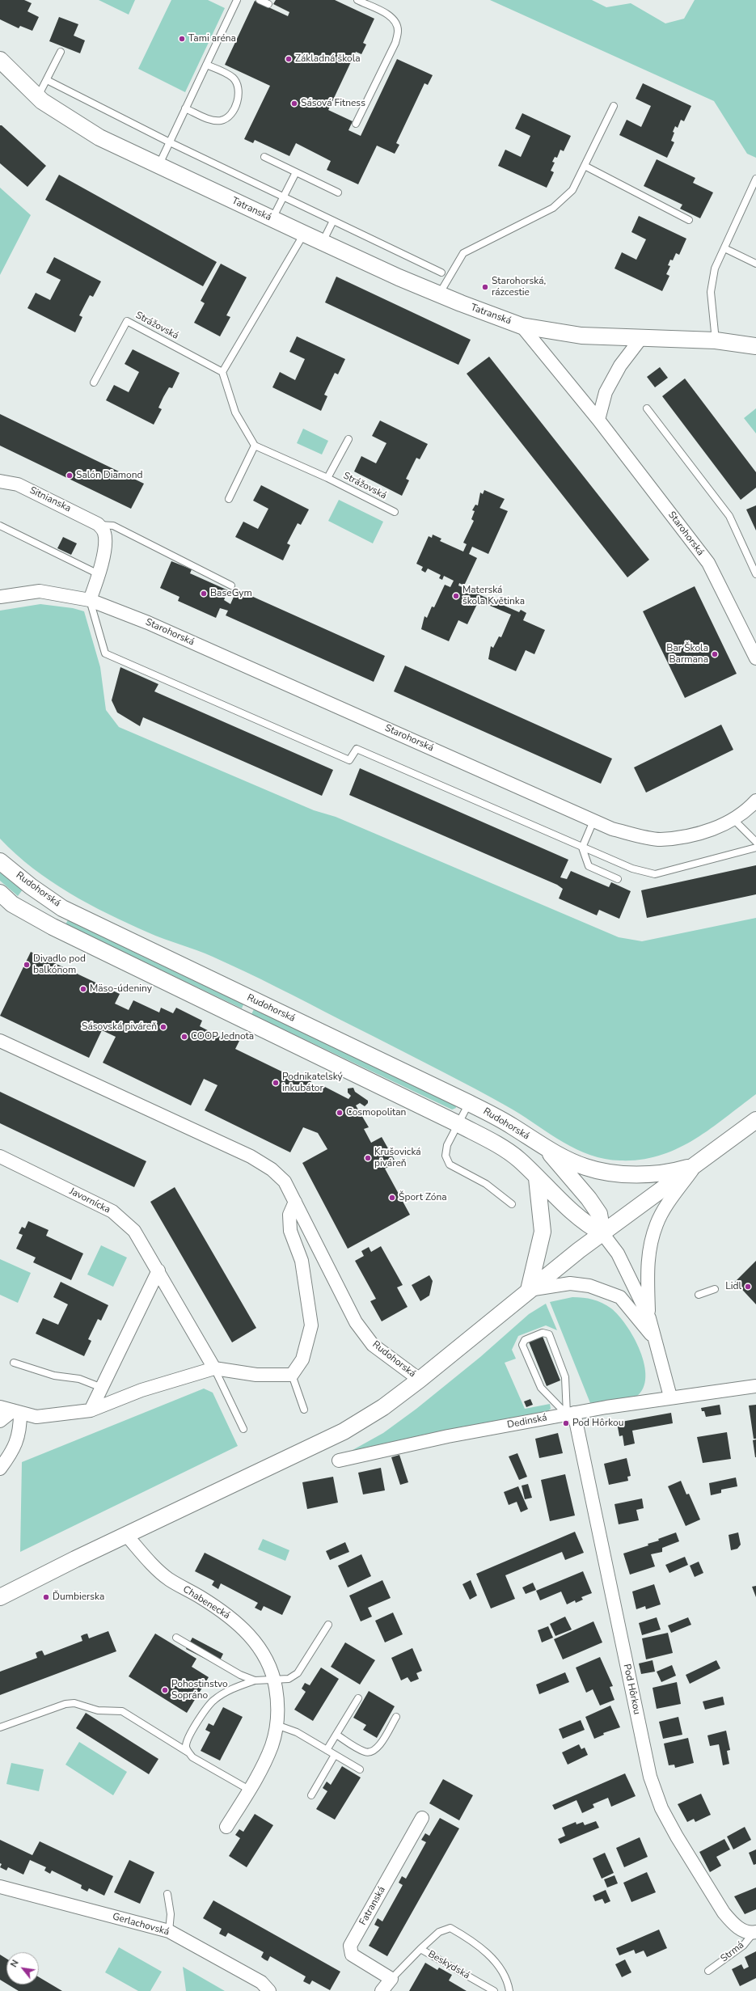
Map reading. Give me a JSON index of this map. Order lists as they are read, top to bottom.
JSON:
{
  "streets": {
    "street": [
      "Tatranská",
      "Sitnianska",
      "Starohorská",
      "Rudohorská",
      "Javornícka",
      "Dedinská",
      "Chabenecká",
      "Pod Hôrkou",
      "Fatranská",
      "Gerlachovská",
      "Beskydská"
    ],
    "lane": ["Strážovská", "Strmá"]
  },
  "crossings": [
    ["Tatranská", "Starohorská"],
    ["Dedinská", "Pod Hôrkou"],
    ["Pod Hôrkou", "Strmá"],
    ["Fatranská", "Beskydská"]
  ],
  "places": [
    "Tami aréna",
    "Základná škola",
    "Sásová Fitness",
    "Starohorská, rázcestie",
    "Salón Diamond",
    "BaseGym",
    "Materská škola Květinka",
    "Bar Škola Barmana",
    "Divadlo pod balkónom",
    "Mäso-údeniny",
    "Sásovská piváreň",
    "COOP Jednota",
    "Podnikatelský inkubátor",
    "Cosmopolitan",
    "Krušovická piváreň",
    "Šport Zóna",
    "Lidl",
    "Pod Hôrkou",
    "Ďumbierska",
    "Pohostinstvo Sopráno"
  ],
  "north": "top left"
}
